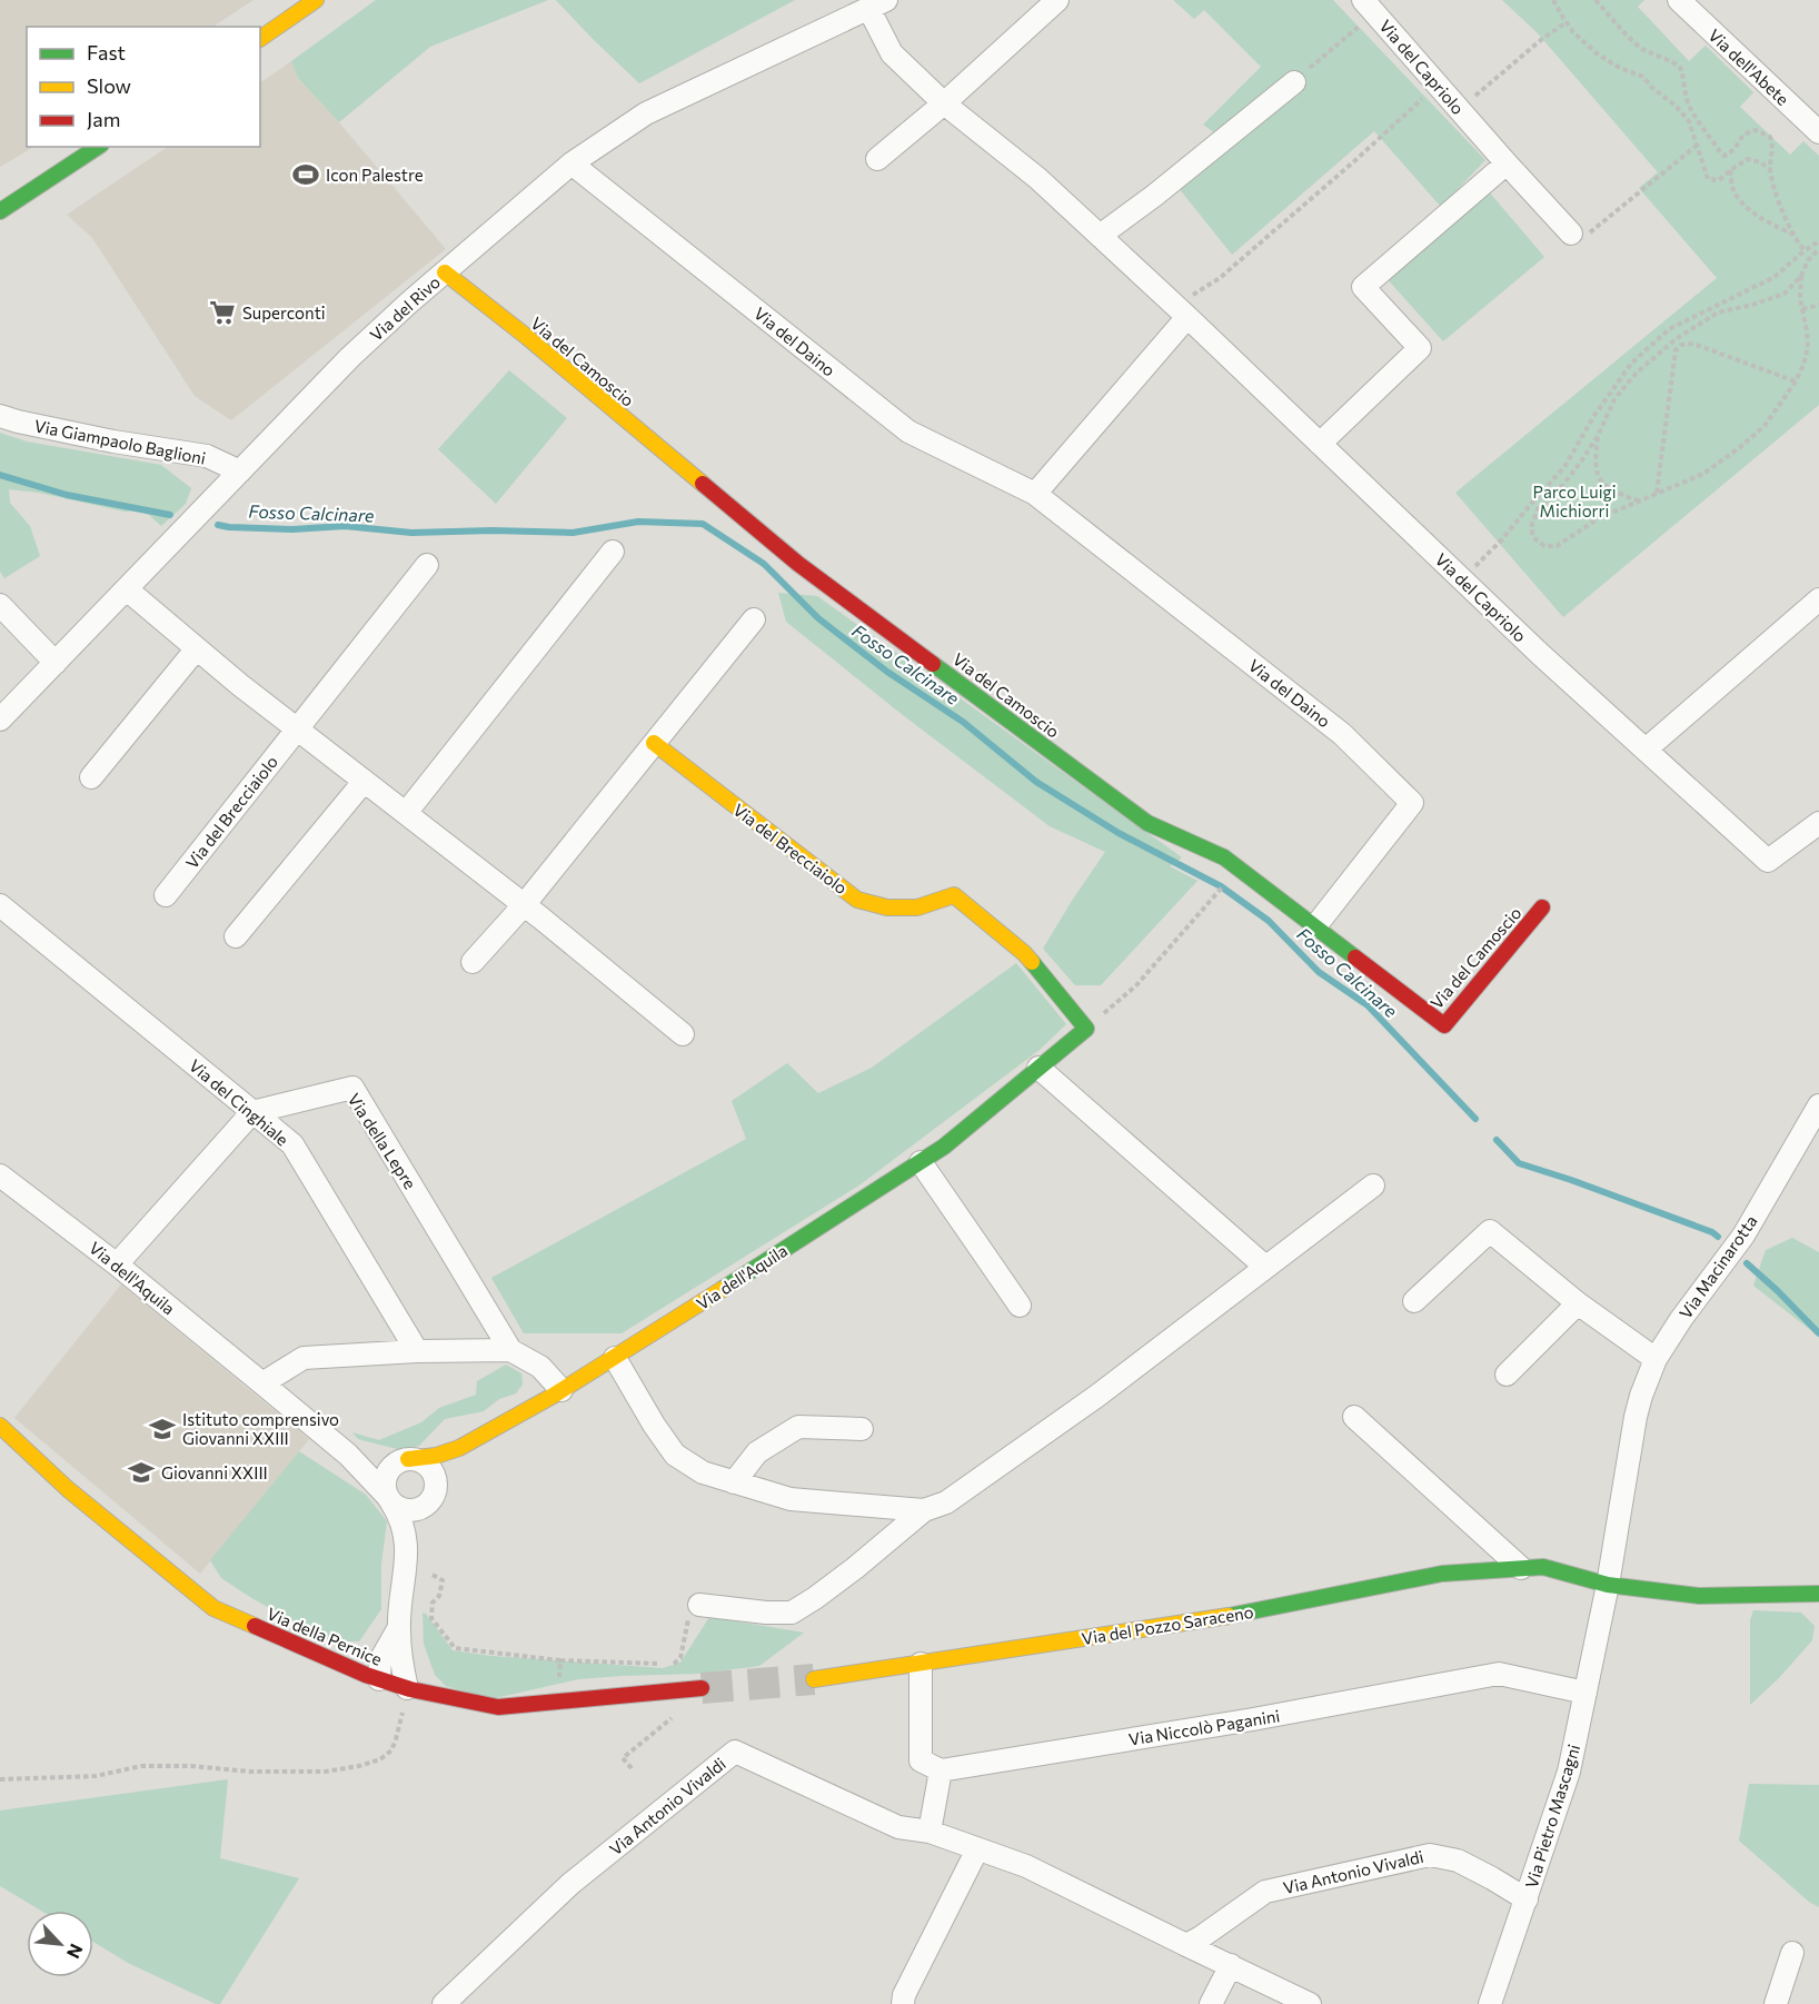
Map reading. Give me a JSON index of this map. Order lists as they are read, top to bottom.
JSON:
{
  "streets": {
    "street": [
      "Via del Capriolo",
      "Via dell'Abete",
      "Via del Rivo",
      "Via del Daino",
      "Via del Camoscio",
      "Via Giampaolo Baglioni",
      "Via del Brecciaiolo",
      "Via del Cinghiale",
      "Via della Lepre",
      "Via Macinarotta",
      "Via dell'Aquila",
      "Via del Pozzo Saraceno",
      "Via della Pernice",
      "Via Niccolò Paganini",
      "Via Antonio Vivaldi",
      "Via Pietro Mascagni"
    ]
  },
  "crossings": [
    ["Via del Capriolo", "Via del Rivo"],
    ["Via del Rivo", "Via del Daino"],
    ["Via del Rivo", "Via del Camoscio"],
    ["Via del Rivo", "Via Giampaolo Baglioni"],
    ["Via del Daino", "Via del Camoscio"],
    ["Via del Brecciaiolo", "Via dell'Aquila"],
    ["Via del Cinghiale", "Via della Lepre"],
    ["Via Macinarotta", "Via del Pozzo Saraceno"],
    ["Via Macinarotta", "Via Pietro Mascagni"],
    ["Via dell'Aquila", "Via della Pernice"],
    ["Via del Pozzo Saraceno", "Via Pietro Mascagni"],
    ["Via Niccolò Paganini", "Via Pietro Mascagni"],
    ["Via Antonio Vivaldi", "Via Pietro Mascagni"]
  ],
  "water": ["Fosso Calcinare"],
  "parks": ["Parco Luigi Michiorri"],
  "places": {
    "sports": ["Icon Palestre"],
    "supermarket": ["Superconti"],
    "school or university": ["Istituto comprensivo Giovanni XXIII", "Giovanni XXIII"]
  },
  "legend": ["Fast", "Slow", "Jam"],
  "north": "bottom right"
}
